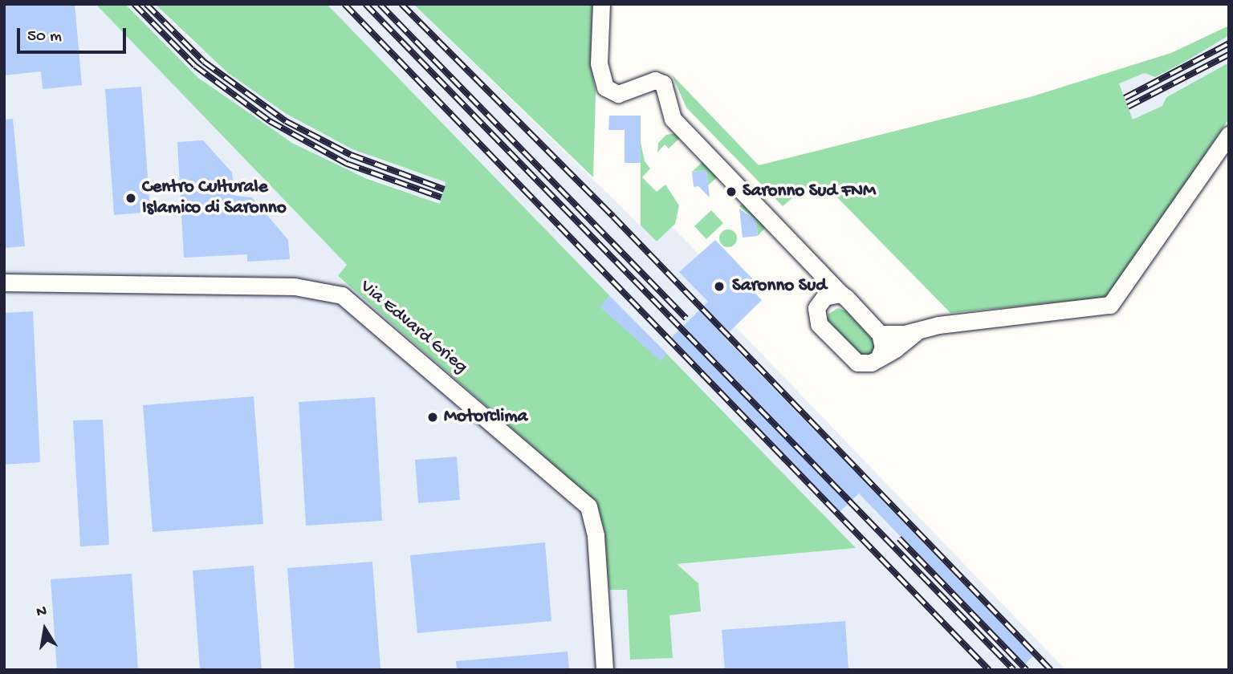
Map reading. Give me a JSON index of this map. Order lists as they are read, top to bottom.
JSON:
{
  "streets": {
    "street": ["Via Edvard Grieg"]
  },
  "places": [
    "Saronno Sud FNM",
    "Centro Culturale Islamico di Saronno",
    "Saronno Sud",
    "Motorclima"
  ],
  "scale_bar": "50 m",
  "north": "top"
}
